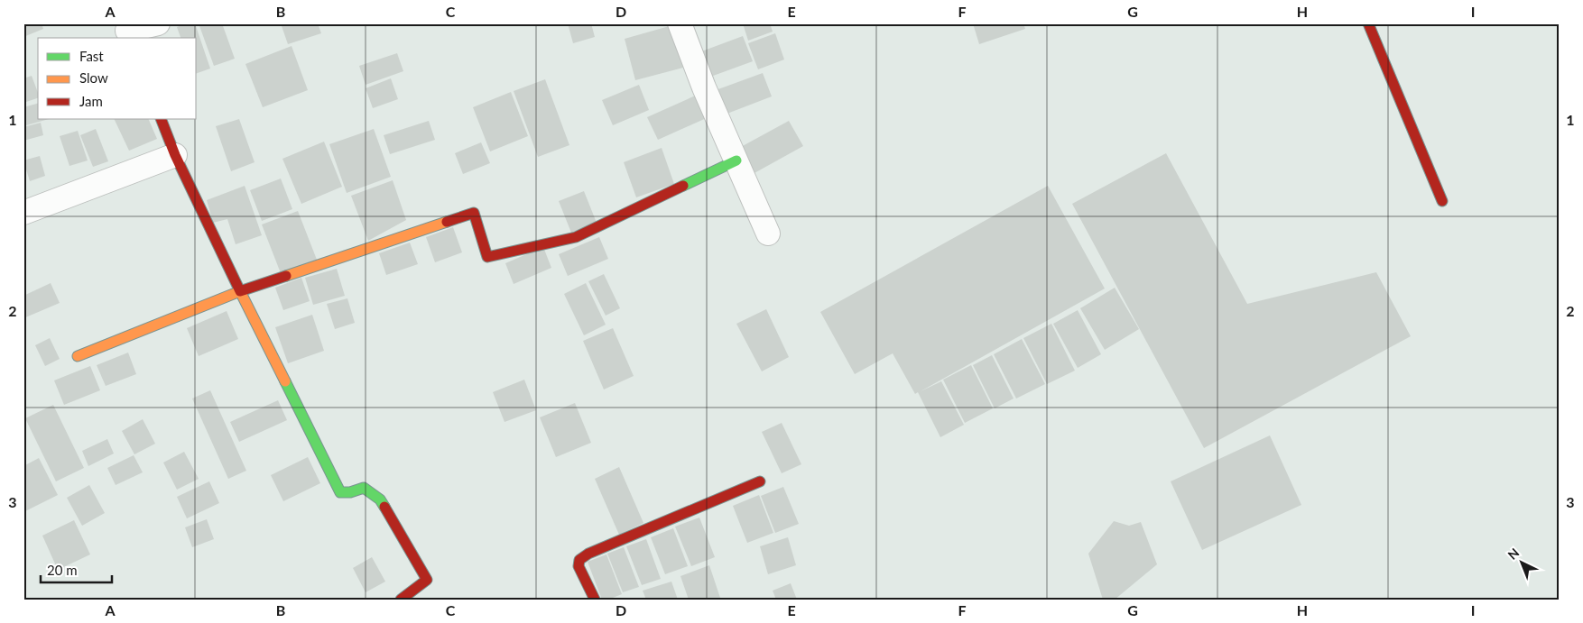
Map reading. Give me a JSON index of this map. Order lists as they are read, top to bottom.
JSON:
{
  "legend": ["Fast", "Slow", "Jam"],
  "scale_bar": "20 m",
  "north": "top left",
  "grid": {
    "columns": [
      "A",
      "B",
      "C",
      "D",
      "E",
      "F",
      "G",
      "H",
      "I"
    ],
    "rows": ["1", "2", "3"]
  }
}
